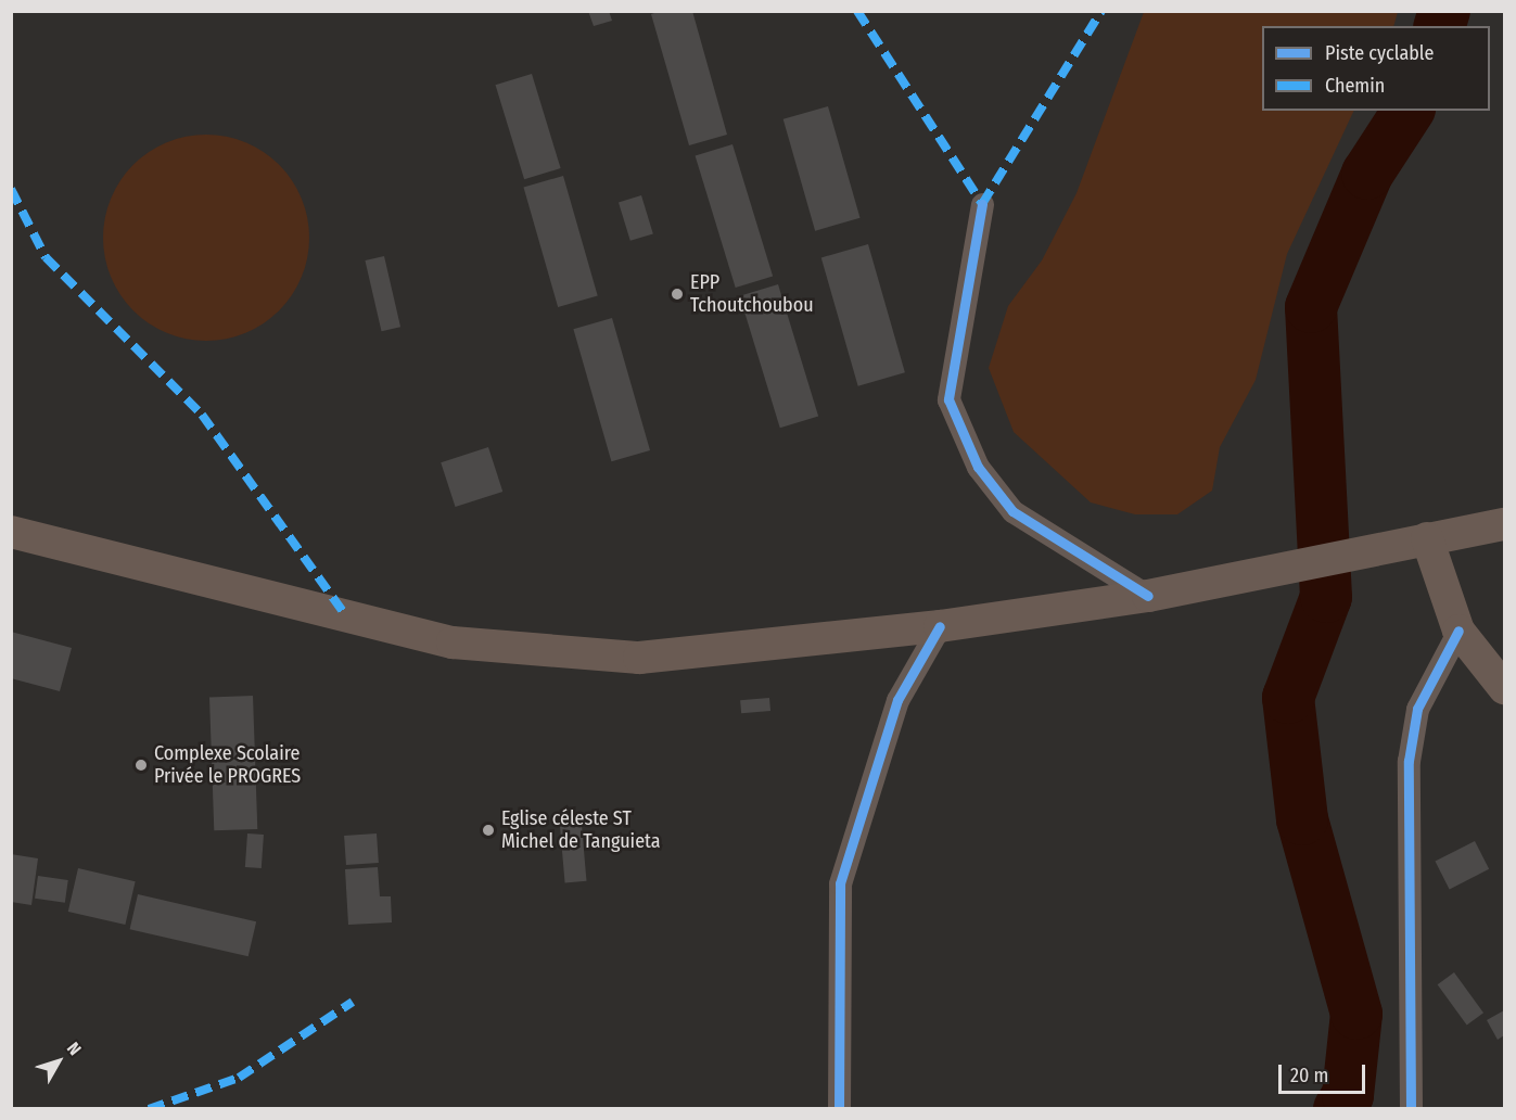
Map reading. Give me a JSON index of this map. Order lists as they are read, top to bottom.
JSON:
{
  "places": ["EPP Tchoutchoubou", "Complexe Scolaire Privée le PROGRES", "Eglise céleste ST Michel de Tanguieta"],
  "legend": ["Piste cyclable", "Chemin"],
  "scale_bar": "20 m",
  "north": "top right"
}
